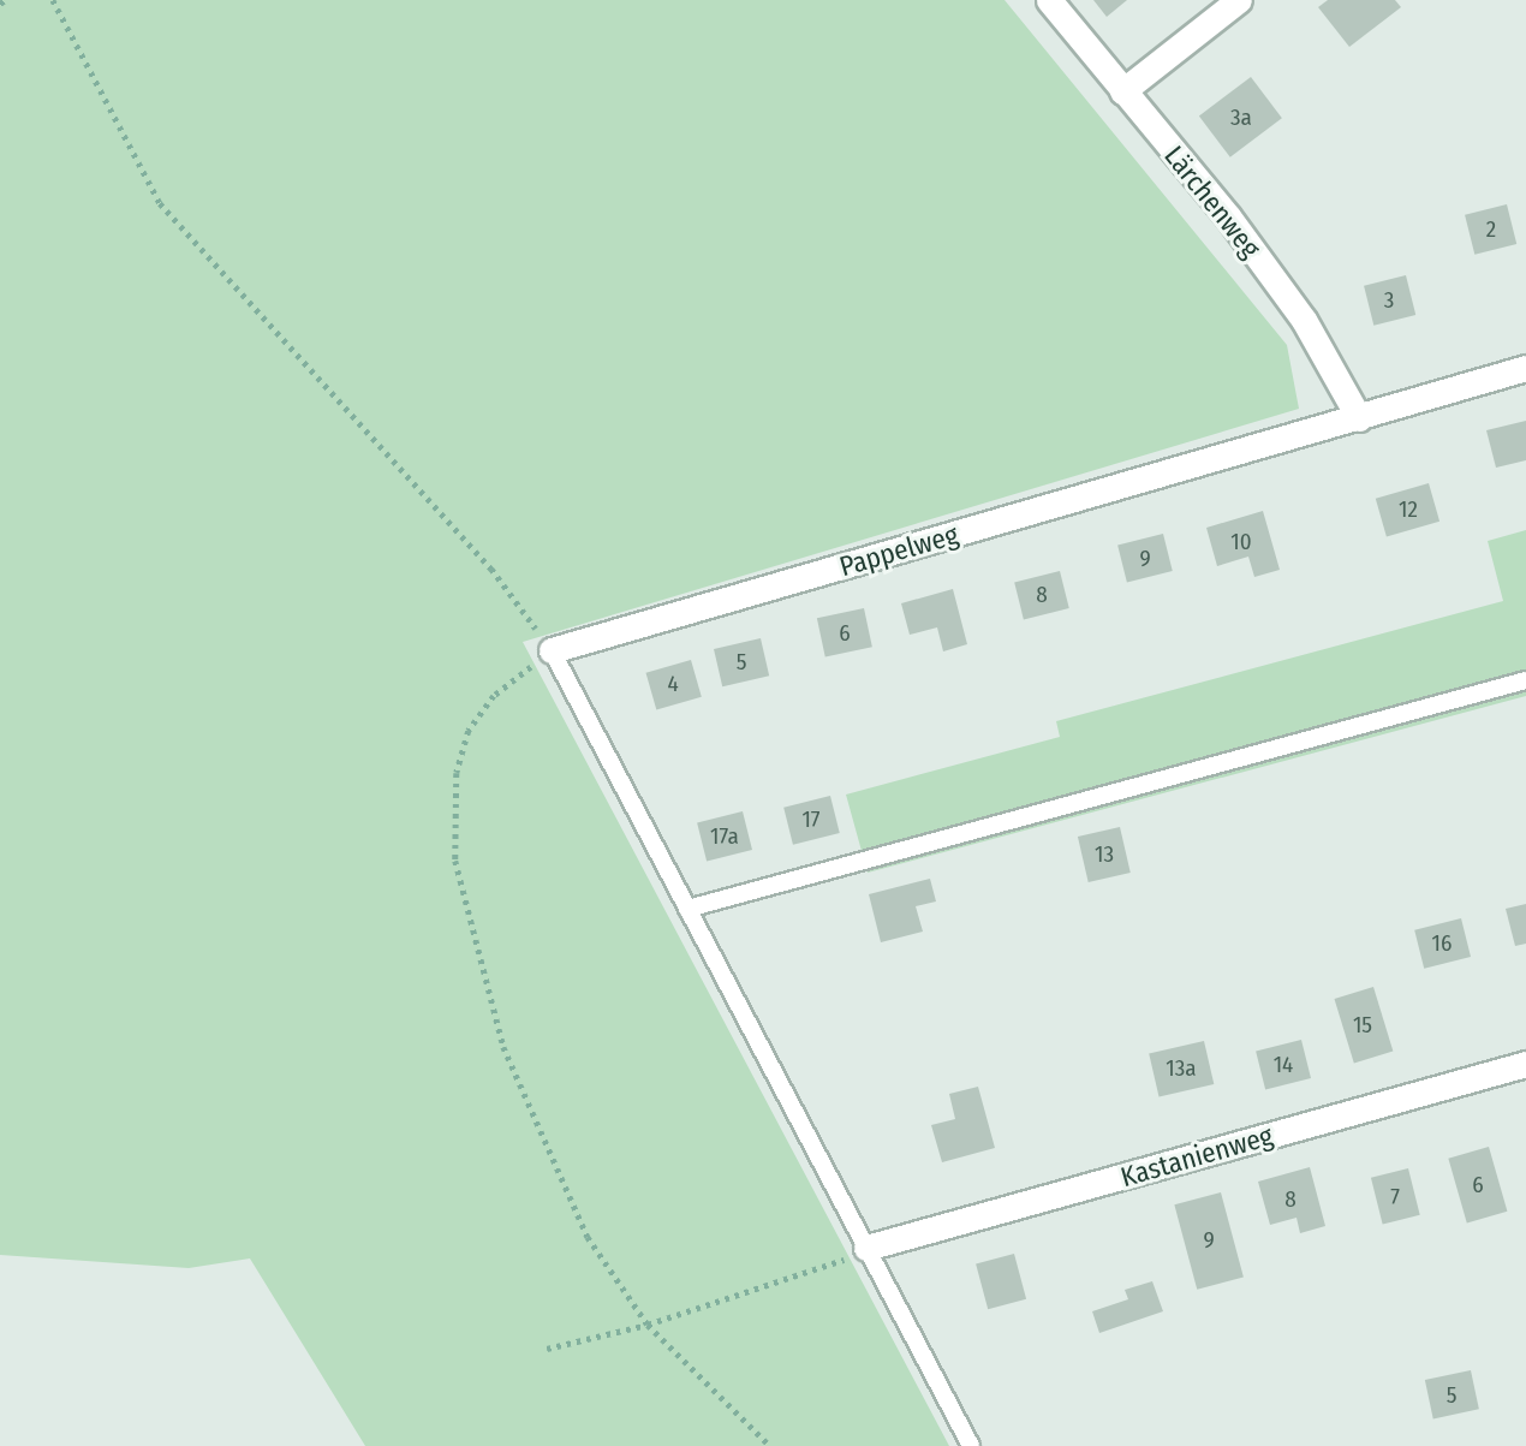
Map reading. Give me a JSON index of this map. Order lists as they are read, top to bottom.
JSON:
{
  "streets": {
    "street": ["Lärchenweg", "Pappelweg", "Kastanienweg"]
  },
  "crossings": [
    ["Lärchenweg", "Pappelweg"]
  ],
  "house_numbers": [
    "3a",
    "2",
    "3",
    "12",
    "10",
    "9",
    "8",
    "6",
    "5",
    "4",
    "17",
    "17a",
    "13",
    "16",
    "15",
    "14",
    "13a",
    "6",
    "7",
    "8",
    "9",
    "5"
  ]
}
